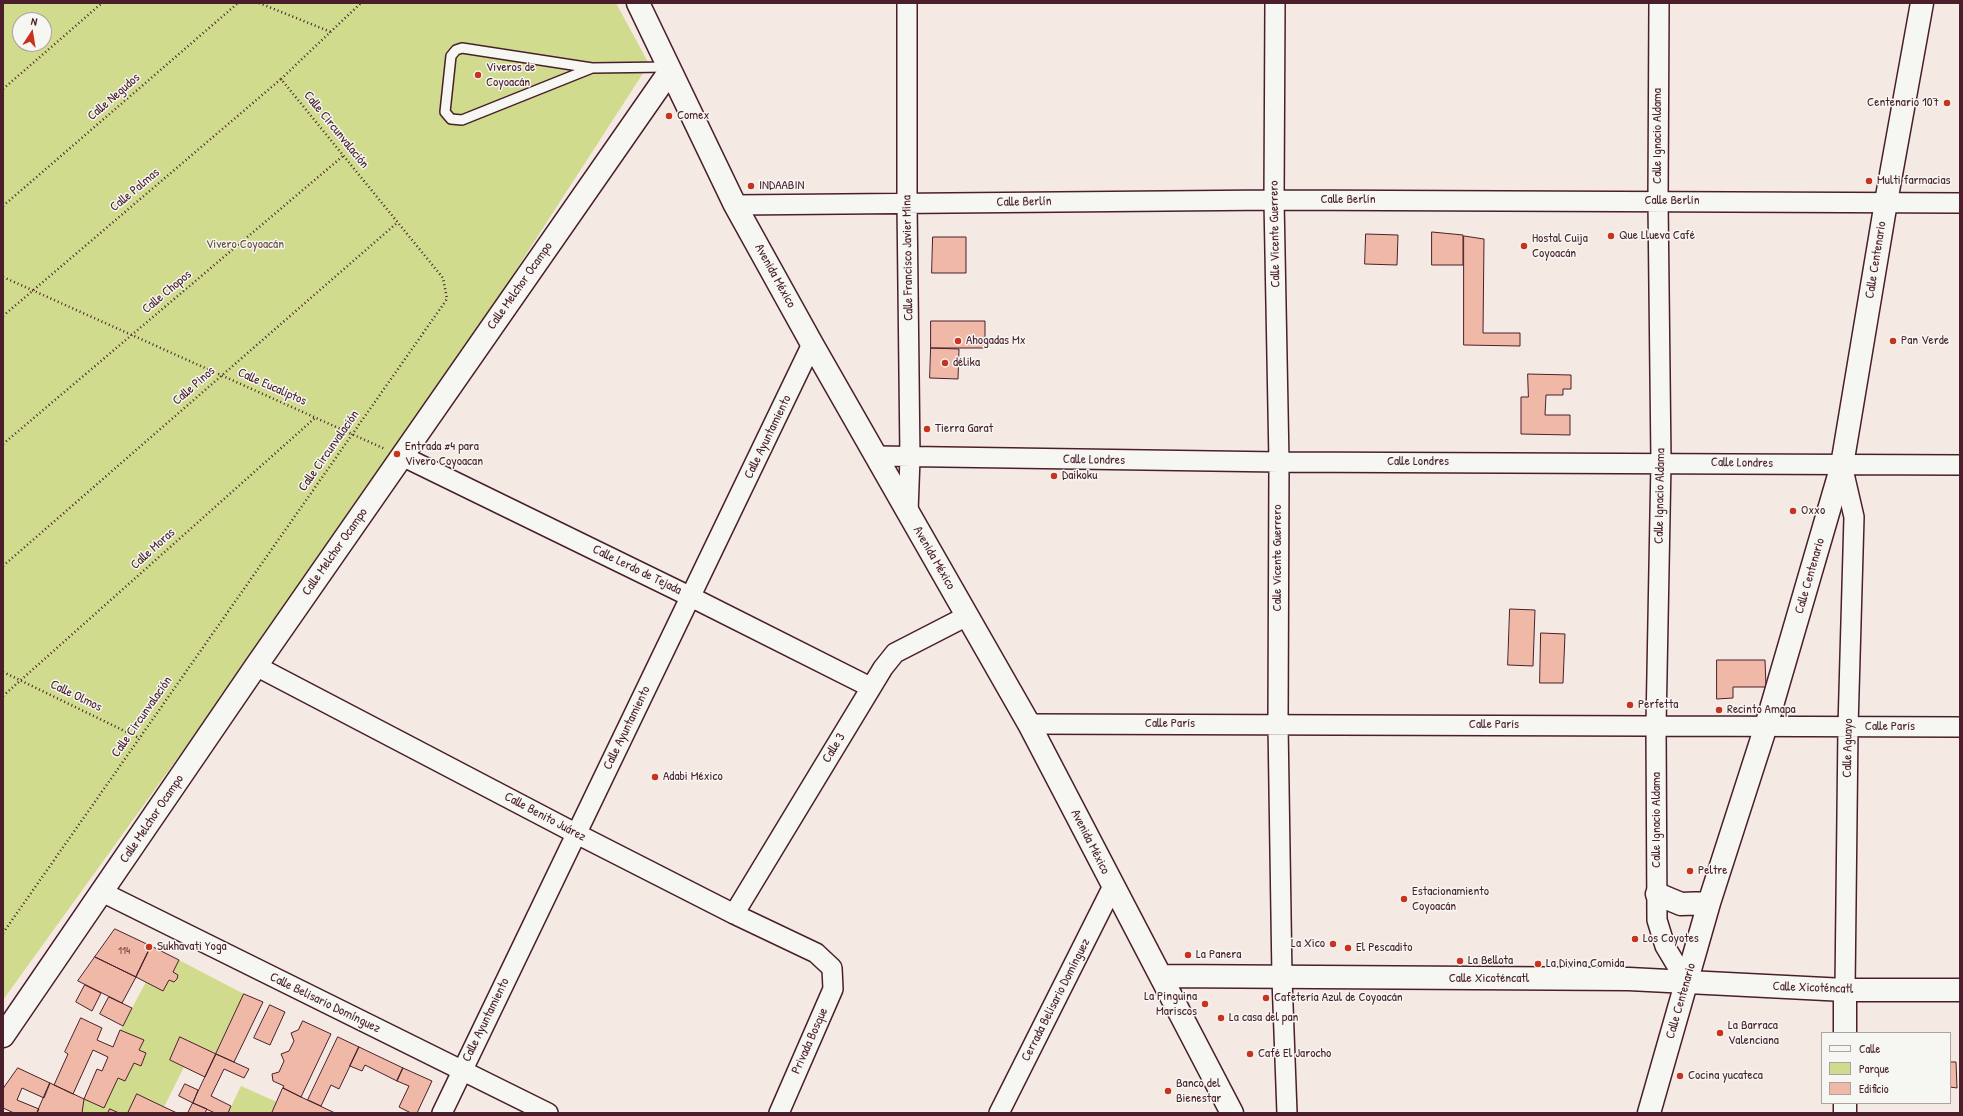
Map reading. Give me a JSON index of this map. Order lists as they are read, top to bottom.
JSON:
{
  "streets": {
    "street": [
      "Calle Ignacio Aldama",
      "Calle Berlín",
      "Calle Vicente Guerrero",
      "Calle Francisco Javier Mina",
      "Calle Centenario",
      "Avenida México",
      "Calle Melchor Ocampo",
      "Calle Ayuntamiento",
      "Calle Londres",
      "Calle Lerdo de Tejada",
      "Calle París",
      "Calle 3",
      "Calle Aguayo",
      "Calle Benito Juárez",
      "Calle Xicoténcatl",
      "Cerrada Belisario Domínguez",
      "Calle Belisario Domínguez",
      "Privada Bosque"
    ],
    "path": [
      "Calle Negudos",
      "Calle Circunvalación",
      "Calle Palmas",
      "Calle Chopos",
      "Calle Pinos",
      "Calle Eucaliptos",
      "Calle Moras",
      "Calle Olmos"
    ]
  },
  "crossings": [
    ["Calle Circunvalación", "Calle Palmas"],
    ["Calle Circunvalación", "Calle Chopos"],
    ["Calle Circunvalación", "Calle Pinos"],
    ["Calle Circunvalación", "Calle Eucaliptos"],
    ["Calle Circunvalación", "Calle Olmos"],
    ["Calle Ignacio Aldama", "Calle Berlín"],
    ["Calle Ignacio Aldama", "Calle Centenario"],
    ["Calle Ignacio Aldama", "Calle Londres"],
    ["Calle Ignacio Aldama", "Calle París"],
    ["Calle Ignacio Aldama", "Calle Xicoténcatl"],
    ["Calle Palmas", "Calle Eucaliptos"],
    ["Calle Berlín", "Calle Vicente Guerrero"],
    ["Calle Berlín", "Calle Francisco Javier Mina"],
    ["Calle Berlín", "Calle Centenario"],
    ["Calle Berlín", "Avenida México"],
    ["Calle Vicente Guerrero", "Calle Londres"],
    ["Calle Vicente Guerrero", "Calle París"],
    ["Calle Vicente Guerrero", "Calle Xicoténcatl"],
    ["Calle Francisco Javier Mina", "Avenida México"],
    ["Calle Francisco Javier Mina", "Calle Londres"],
    ["Calle Centenario", "Calle Londres"],
    ["Calle Centenario", "Calle París"],
    ["Calle Centenario", "Calle Aguayo"],
    ["Calle Centenario", "Calle Xicoténcatl"],
    ["Avenida México", "Calle Melchor Ocampo"],
    ["Avenida México", "Calle Ayuntamiento"],
    ["Avenida México", "Calle Londres"],
    ["Avenida México", "Calle París"],
    ["Avenida México", "Calle 3"],
    ["Avenida México", "Calle Xicoténcatl"],
    ["Avenida México", "Cerrada Belisario Domínguez"],
    ["Calle Melchor Ocampo", "Calle Eucaliptos"],
    ["Calle Melchor Ocampo", "Calle Lerdo de Tejada"],
    ["Calle Melchor Ocampo", "Calle Benito Juárez"],
    ["Calle Melchor Ocampo", "Calle Belisario Domínguez"],
    ["Calle Chopos", "Calle Eucaliptos"],
    ["Calle Pinos", "Calle Eucaliptos"],
    ["Calle Eucaliptos", "Calle Moras"],
    ["Calle Eucaliptos", "Calle Lerdo de Tejada"],
    ["Calle Ayuntamiento", "Calle Lerdo de Tejada"],
    ["Calle Ayuntamiento", "Calle Benito Juárez"],
    ["Calle Ayuntamiento", "Calle Belisario Domínguez"],
    ["Calle Londres", "Calle Aguayo"],
    ["Calle Moras", "Calle Olmos"],
    ["Calle Lerdo de Tejada", "Calle 3"],
    ["Calle París", "Calle Aguayo"],
    ["Calle 3", "Calle Benito Juárez"],
    ["Calle Aguayo", "Calle Xicoténcatl"],
    ["Calle Benito Juárez", "Privada Bosque"]
  ],
  "parks": ["Vivero Coyoacán"],
  "places": [
    "Viveros de Coyoacán",
    "Centenario 107",
    "Comex",
    "Multi farmacias",
    "INDAABIN",
    "Que Llueva Café",
    "Hostal Cuija Coyoacán",
    "Ahogadas Mx",
    "Pan Verde",
    "délika",
    "Tierra Garat",
    "Entrada #4 para Vivero Coyoacan",
    "Daikoku",
    "Oxxo",
    "Perfetta",
    "Recinto Amapa",
    "Adabi México",
    "Peltre",
    "Estacionamiento Coyoacán",
    "Los Coyotes",
    "La Xico",
    "Sukhavati Yoga",
    "El Pescadito",
    "La Panera",
    "La Bellota",
    "La Divina Comida",
    "Cafetería Azul de Coyoacán",
    "La Pinguina Mariscos",
    "La casa del pan",
    "La Barraca Valenciana",
    "Café El Jarocho",
    "Cocina yucateca",
    "Banco del Bienestar"
  ],
  "house_numbers": ["114"],
  "legend": ["Calle", "Parque", "Edificio"],
  "north": "top"
}
